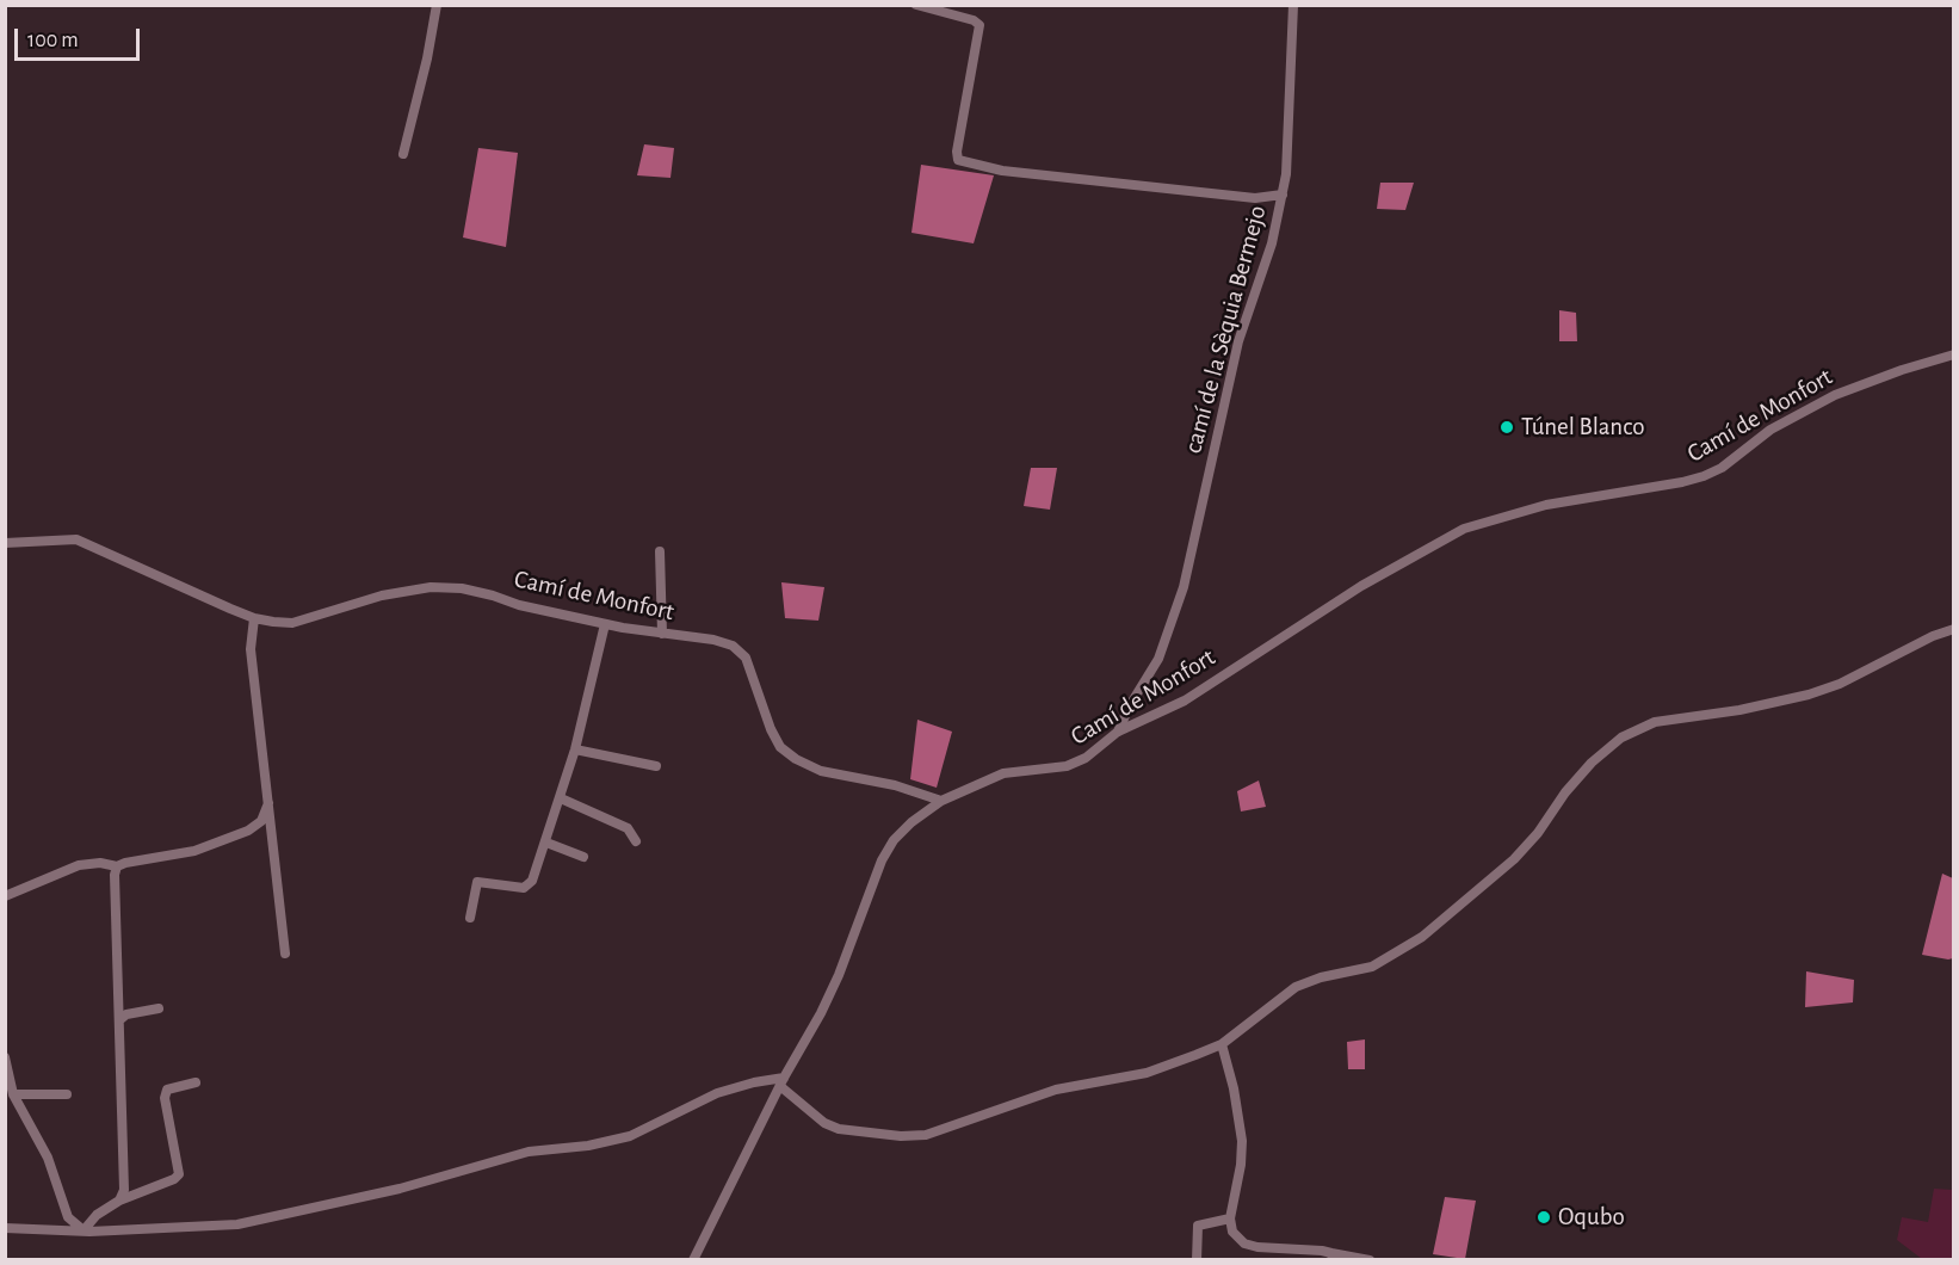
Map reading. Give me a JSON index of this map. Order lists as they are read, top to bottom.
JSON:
{
  "streets": {
    "street": ["camí de la Sèquia Bermejo", "Camí de Monfort"]
  },
  "crossings": [
    ["camí de la Sèquia Bermejo", "Camí de Monfort"]
  ],
  "places": ["Túnel Blanco", "Oqubo"],
  "scale_bar": "100 m"
}
